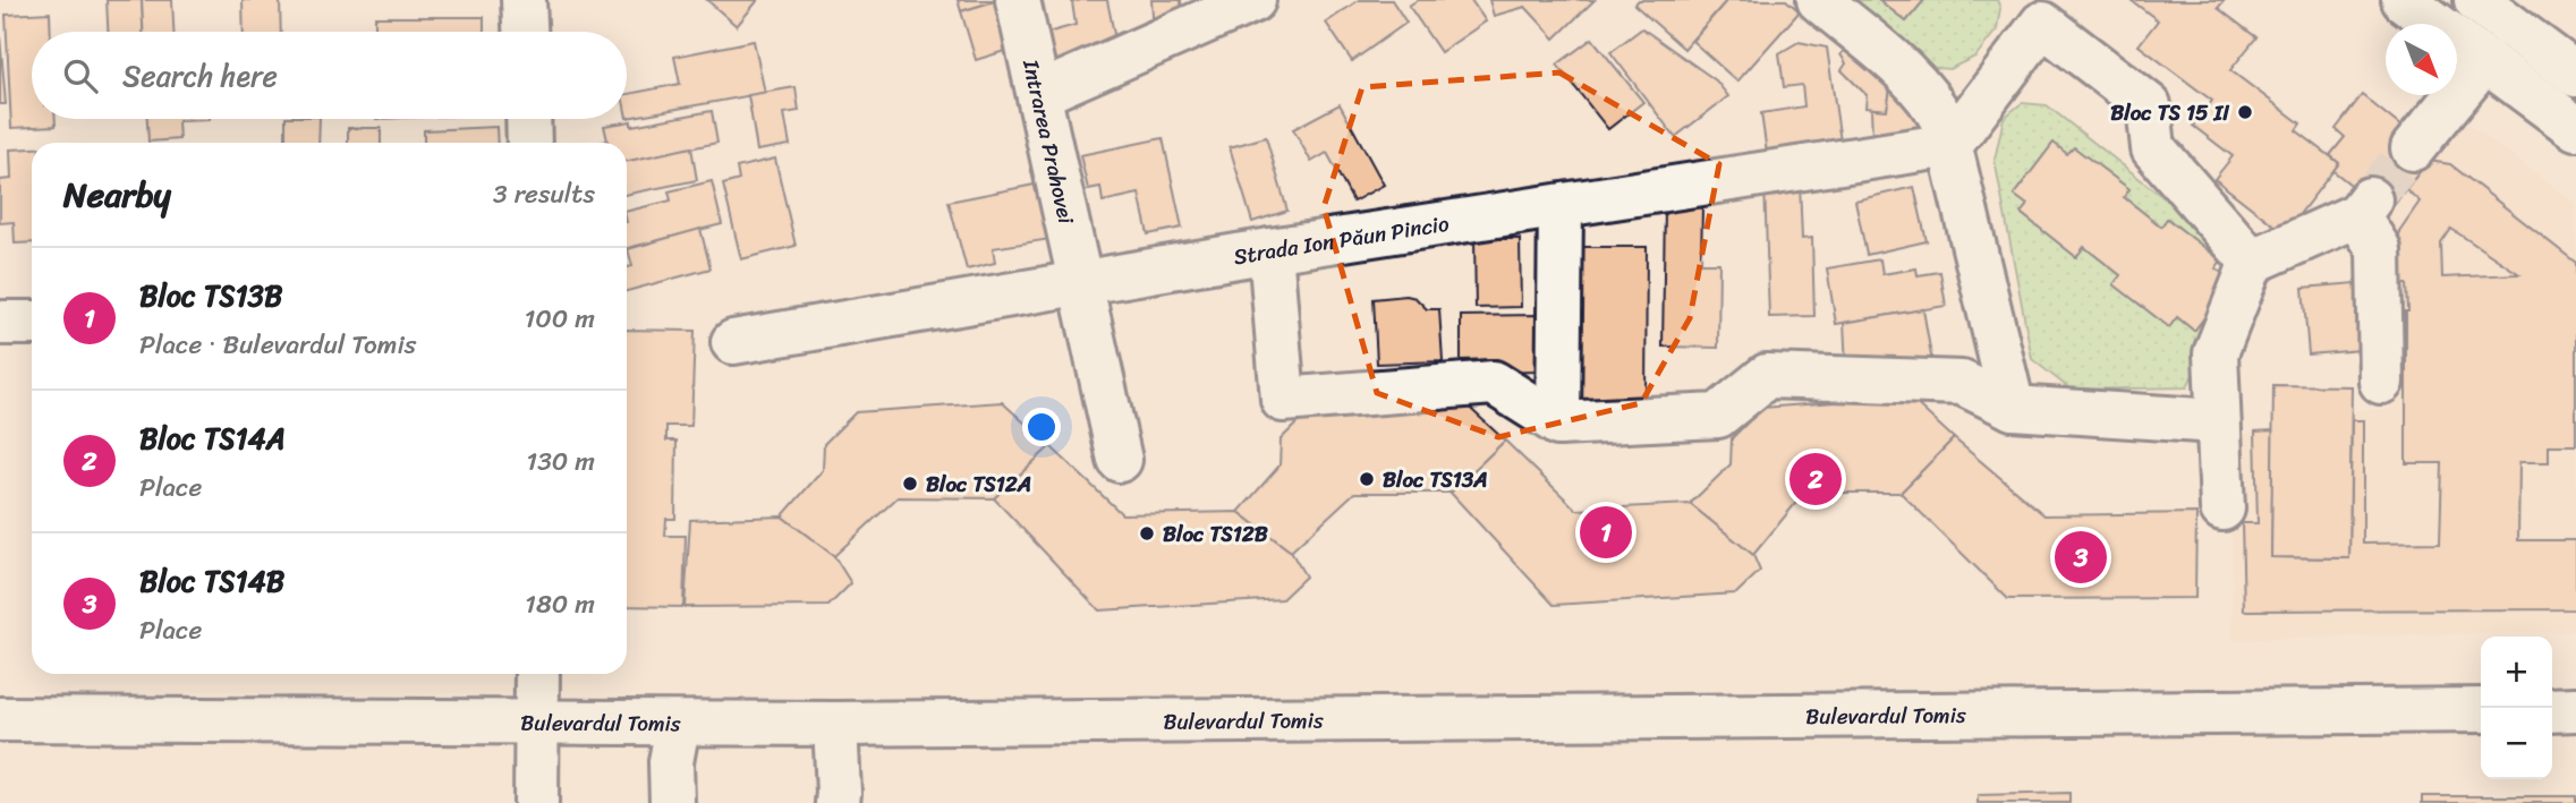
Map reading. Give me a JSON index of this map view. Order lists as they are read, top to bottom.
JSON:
{
  "streets": {
    "main road": ["Intrarea Prahovei", "Strada Ion Păun Pincio", "Bulevardul Tomis"]
  },
  "crossings": [
    ["Intrarea Prahovei", "Strada Ion Păun Pincio"]
  ],
  "places": [
    "Bloc TS 15 II",
    "Bloc TS13A",
    "Bloc TS12A",
    "Bloc TS12B"
  ],
  "north": "bottom right",
  "page": {
    "search": "Search here",
    "heading": ["Nearby", "3 results"],
    "list": [
      {
        "mark": "1",
        "name": "Bloc TS13B",
        "note": "Place · Bulevardul Tomis",
        "value": "100 m"
      },
      {
        "mark": "2",
        "name": "Bloc TS14A",
        "note": "Place",
        "value": "130 m"
      },
      {
        "mark": "3",
        "name": "Bloc TS14B",
        "note": "Place",
        "value": "180 m"
      }
    ],
    "pins": ["2", "1", "3"],
    "map_buttons": ["+", "−"]
  }
}
